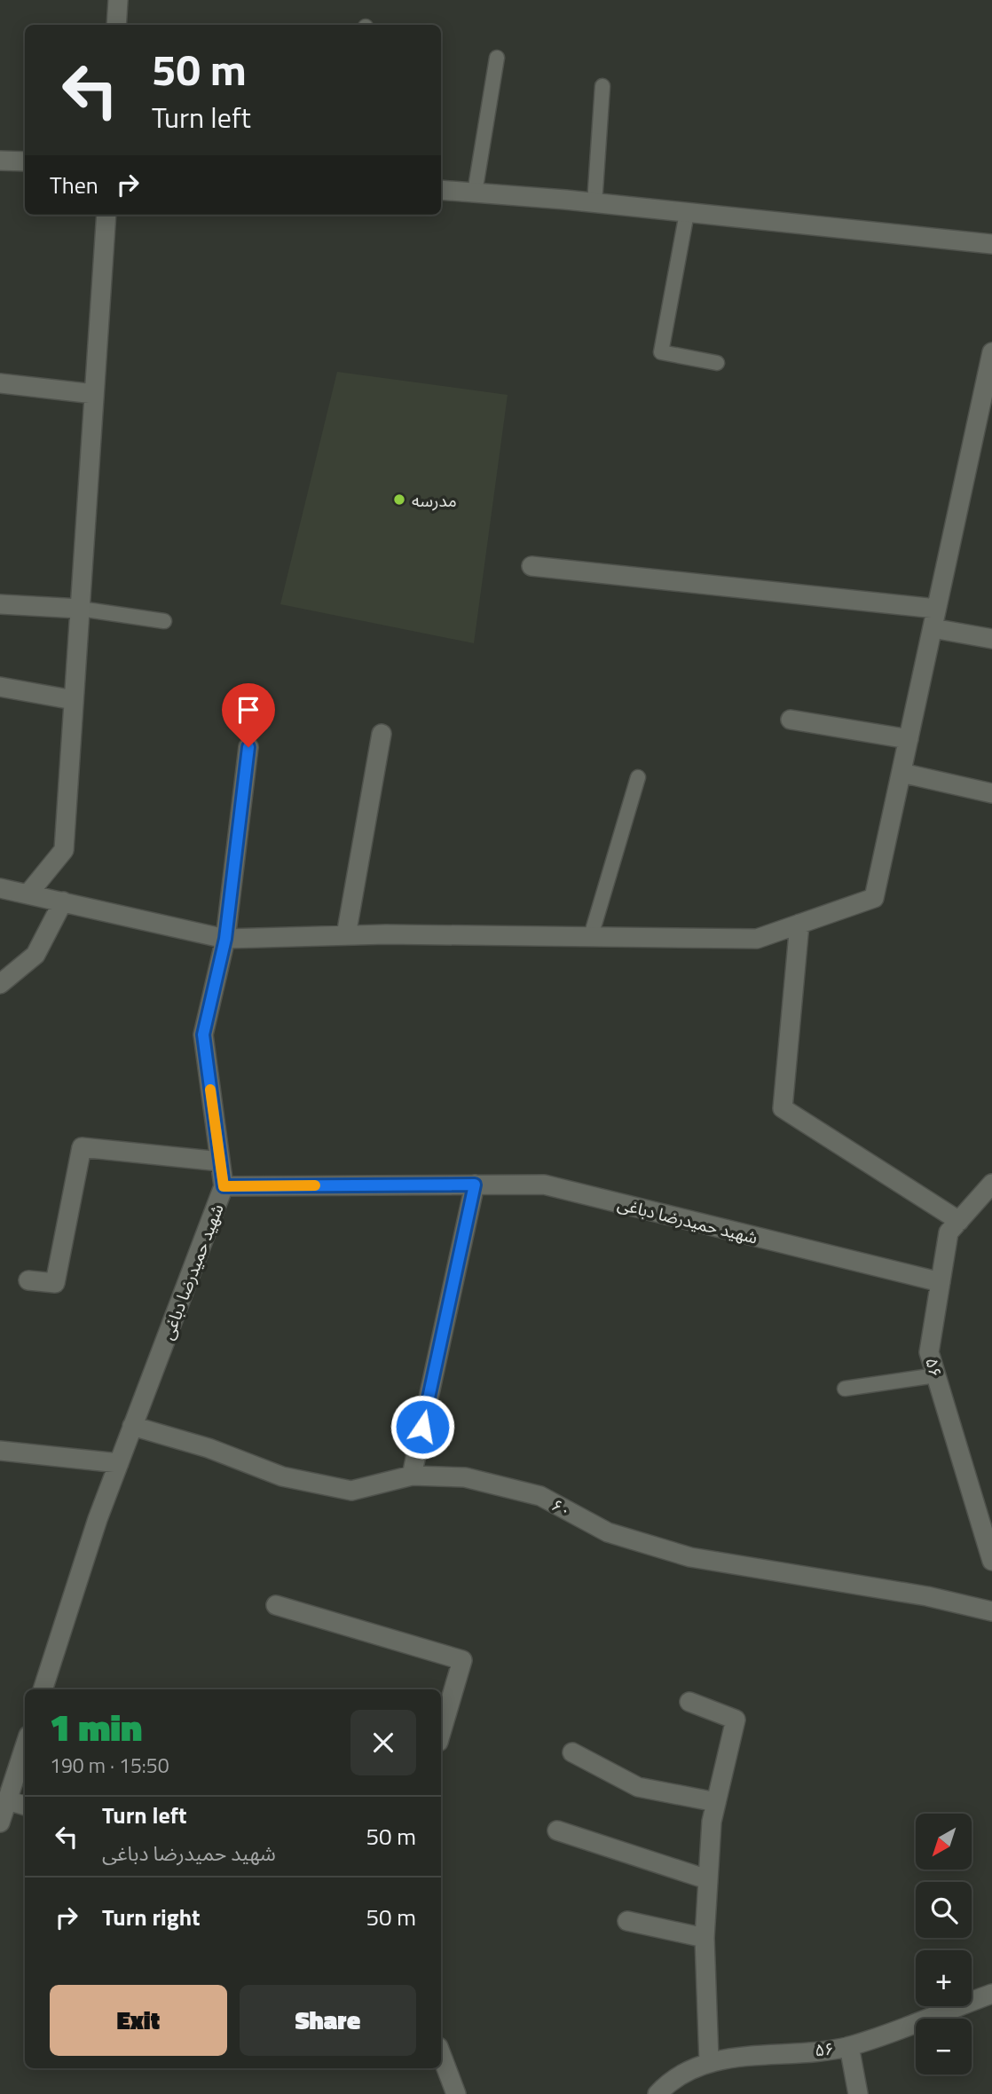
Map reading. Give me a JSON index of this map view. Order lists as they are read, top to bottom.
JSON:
{
  "streets": {
    "street": ["شهید حمیدرضا دباغی", "۵۶", "۶۰"]
  },
  "crossings": [
    ["شهید حمیدرضا دباغی", "۵۶"],
    ["شهید حمیدرضا دباغی", "۶۰"]
  ],
  "places": ["مدرسه"],
  "north": "bottom left",
  "page": {
    "turn": ["50 m", "Turn left"],
    "then": "Then",
    "heading": ["1 min", "190 m · 15:50"],
    "list": [
      {
        "name": "Turn left",
        "note": "شهید حمیدرضا دباغی",
        "value": "50 m"
      },
      {
        "name": "Turn right",
        "value": "50 m"
      }
    ],
    "map_buttons": ["+", "−"],
    "buttons": ["Exit", "Share"]
  }
}
